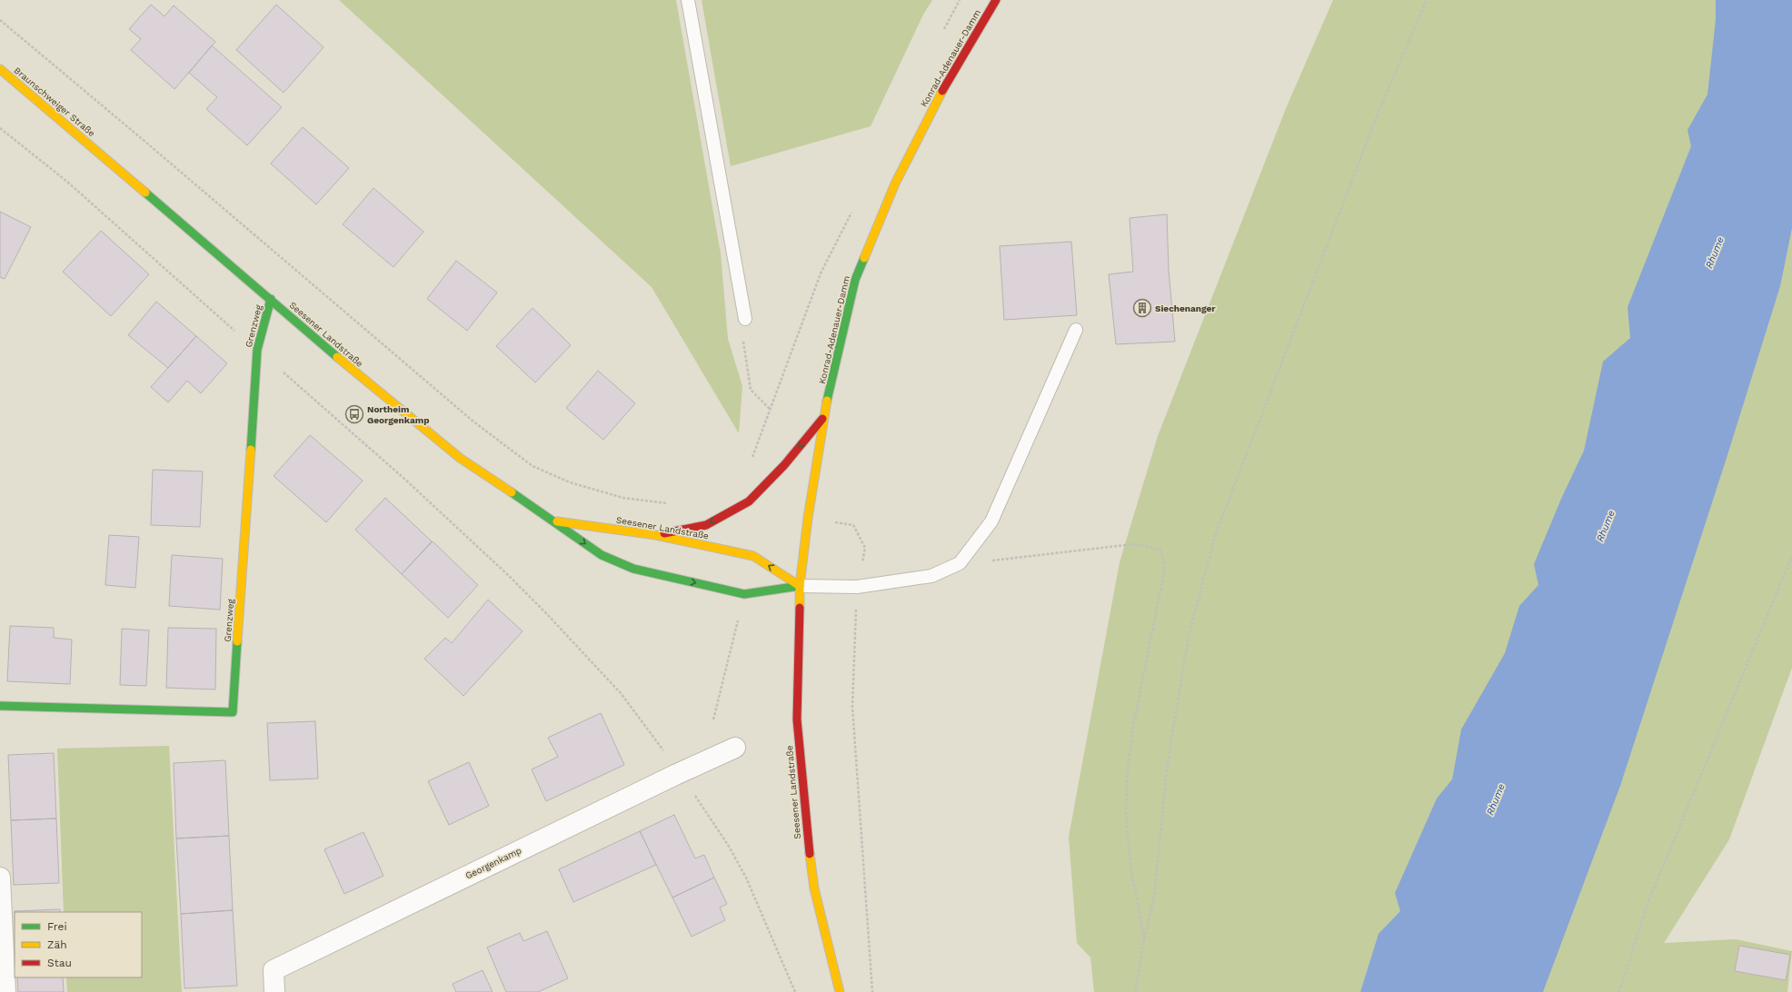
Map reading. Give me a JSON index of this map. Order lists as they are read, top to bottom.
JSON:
{
  "streets": {
    "main road": [
      "Konrad-Adenauer-Damm",
      "Braunschweiger Straße",
      "Grenzweg",
      "Seesener Landstraße"
    ],
    "street": ["Georgenkamp"]
  },
  "crossings": [
    ["Konrad-Adenauer-Damm", "Seesener Landstraße"],
    ["Braunschweiger Straße", "Seesener Landstraße"],
    ["Grenzweg", "Seesener Landstraße"]
  ],
  "water": ["Rhume"],
  "places": {
    "building": ["Siechenanger"],
    "bus stop": ["Northeim Georgenkamp"]
  },
  "legend": ["Frei", "Zäh", "Stau"]
}
